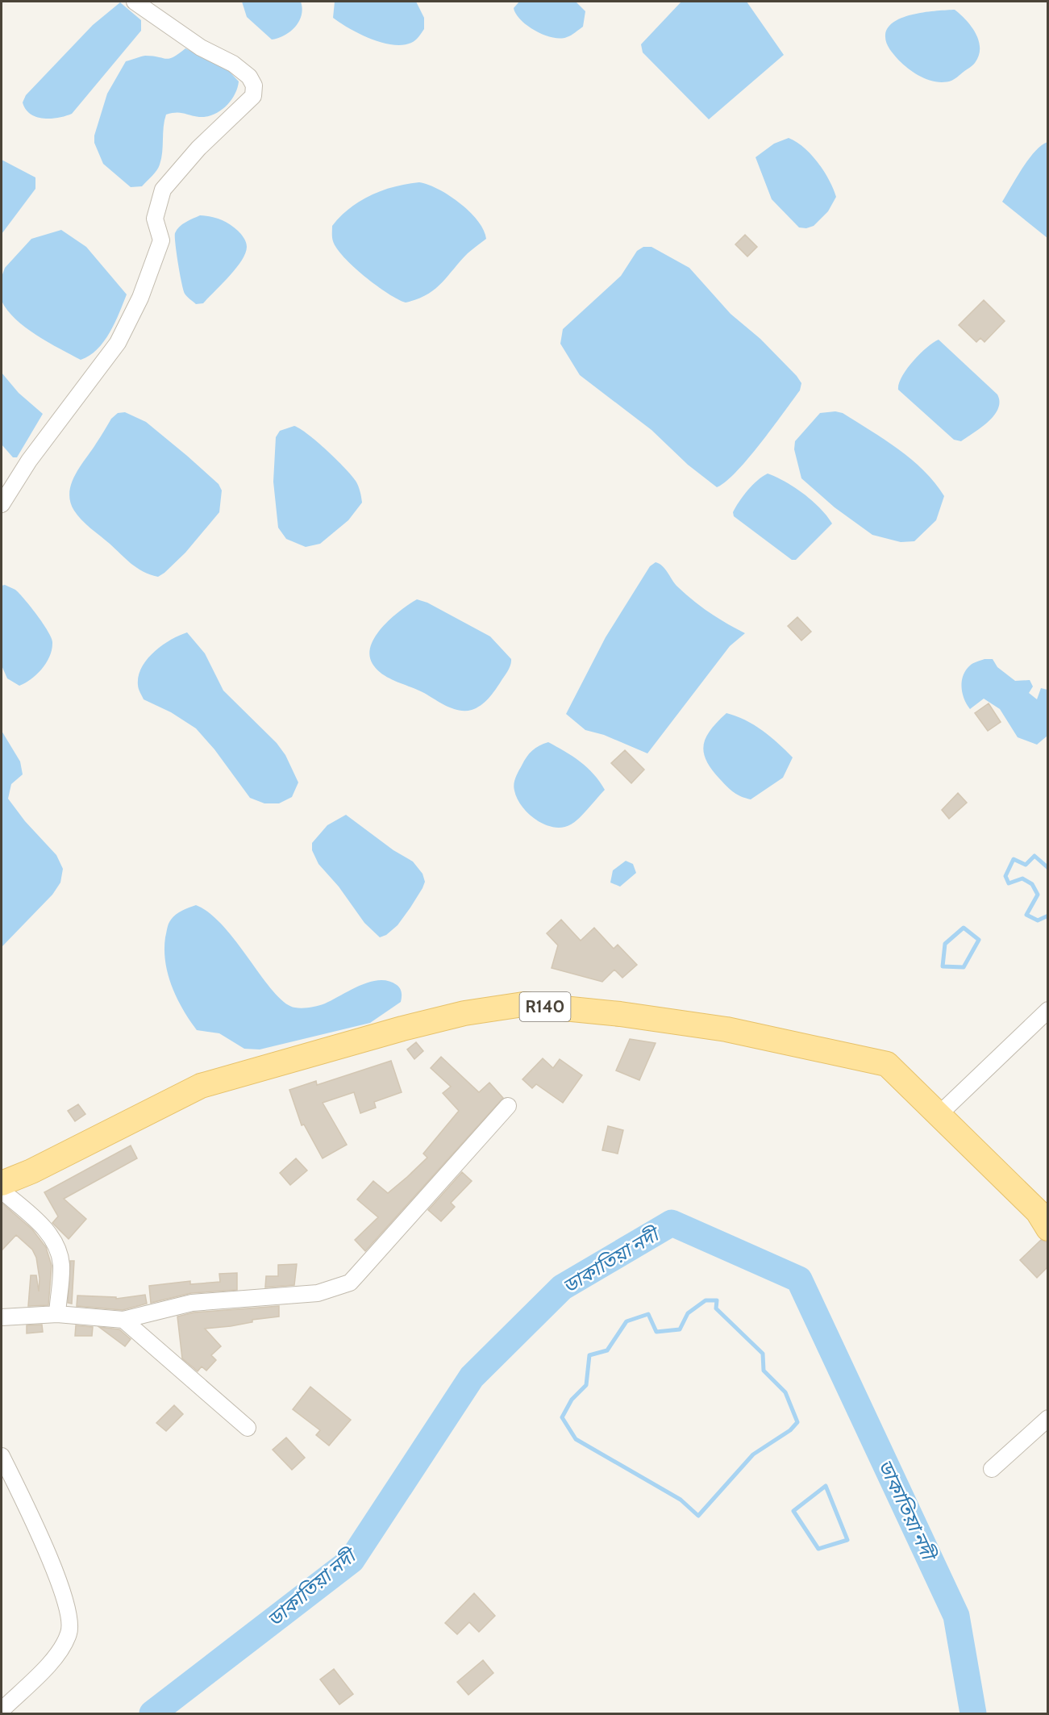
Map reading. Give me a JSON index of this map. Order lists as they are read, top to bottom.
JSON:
{
  "streets": {
    "main road": ["R140"]
  },
  "water": ["ডাকাতিয়া নদী"]
}
